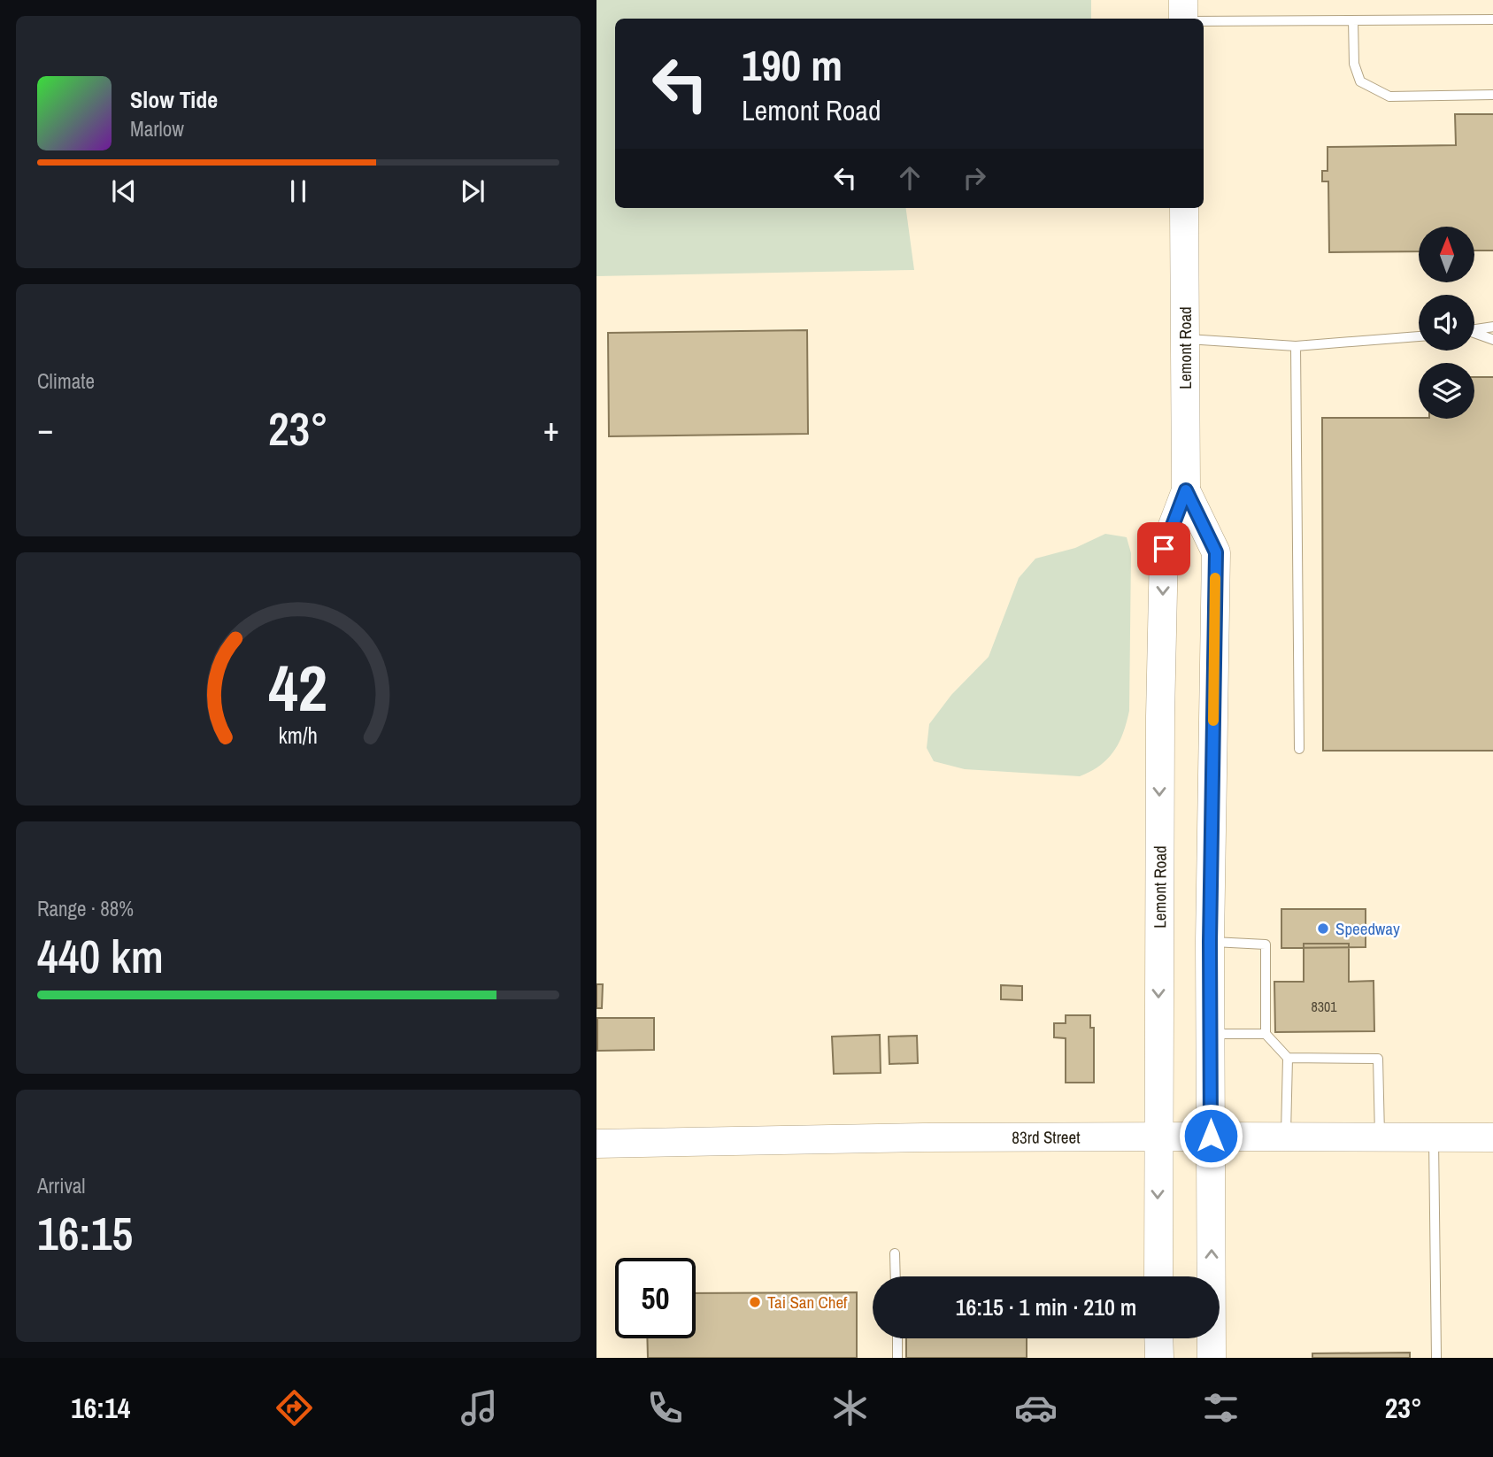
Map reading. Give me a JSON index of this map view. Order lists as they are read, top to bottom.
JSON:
{
  "streets": {
    "main road": ["Lemont Road", "83rd Street"]
  },
  "crossings": [
    ["Lemont Road", "83rd Street"]
  ],
  "places": ["Speedway", "Tai San Chef"],
  "house_numbers": ["8301"],
  "north": "top",
  "page": {
    "turn": ["190 m", "Lemont Road"],
    "song": ["Slow Tide", "Marlow"],
    "tile": [
      "Climate",
      ["Range · 88%", "440 km"],
      ["Arrival", "16:15"]
    ],
    "heat": ["−", "23°", "+"],
    "limit": "50",
    "trip": "16:15 · 1 min · 210 m",
    "tabs": ["16:14", "23°"],
    "gauge": ["42", "km/h"]
  }
}
